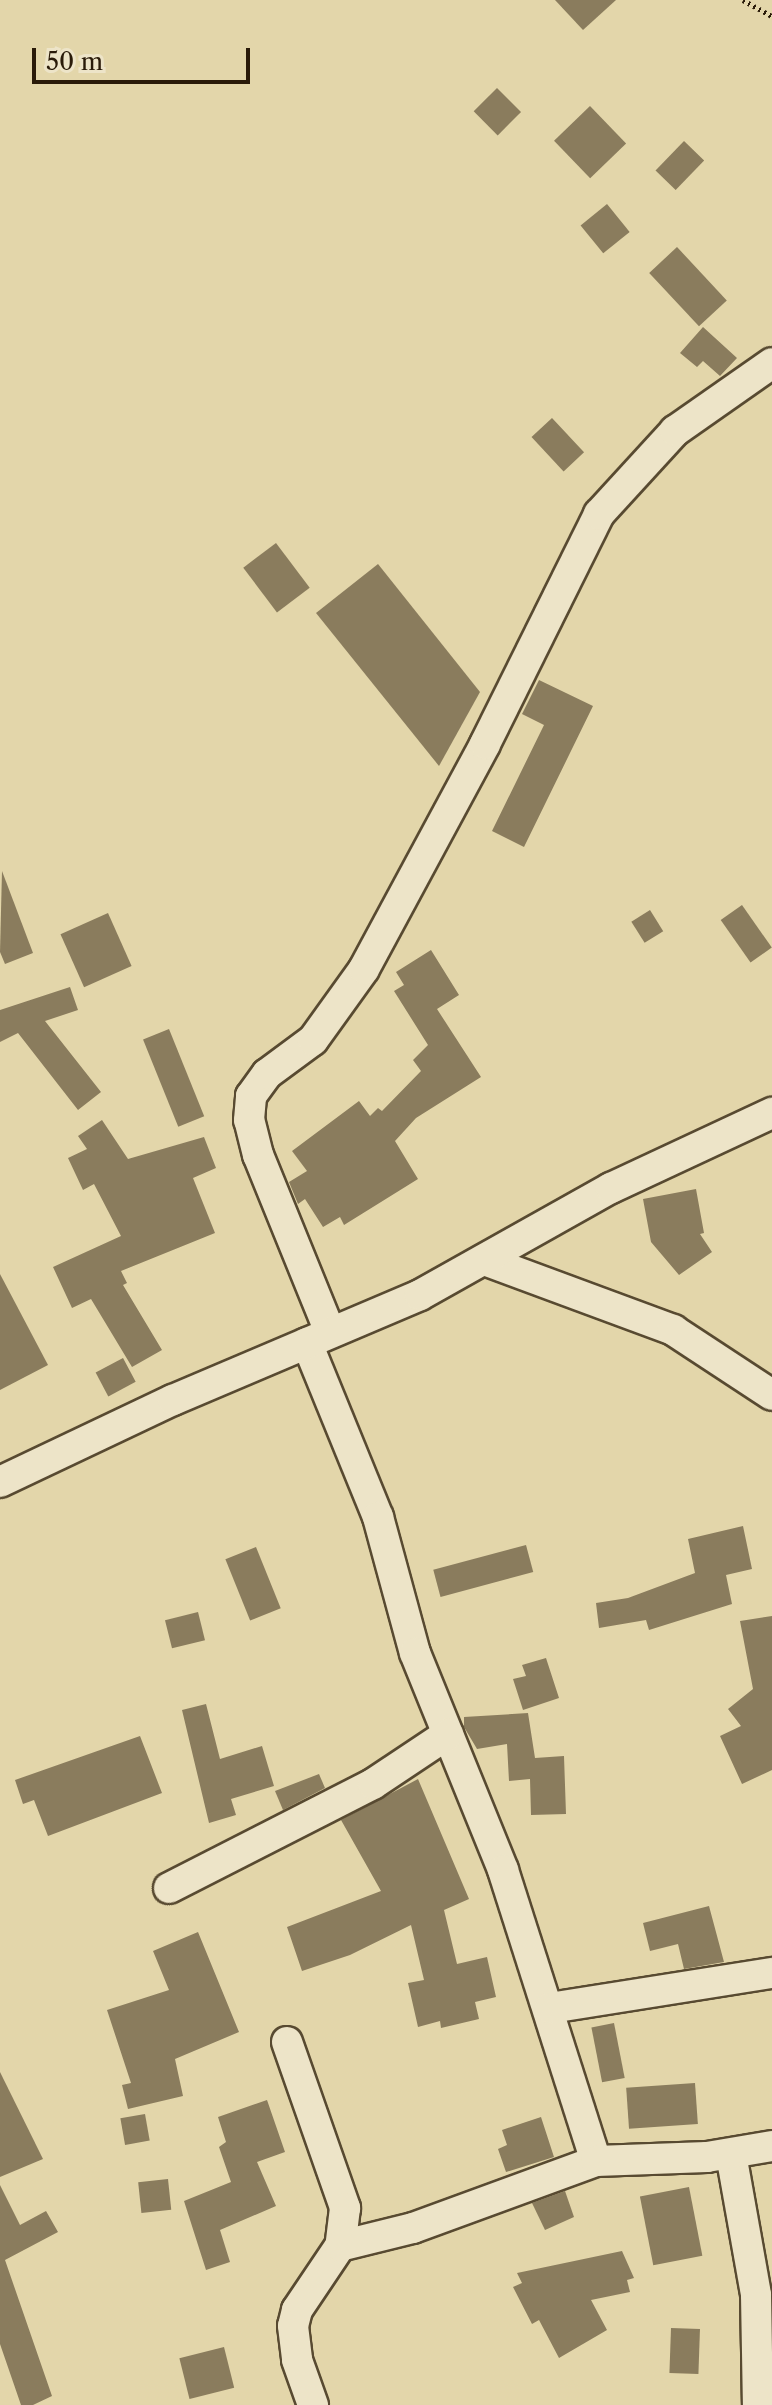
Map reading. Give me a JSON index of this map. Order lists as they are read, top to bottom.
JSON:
{
  "scale_bar": "50 m"
}
